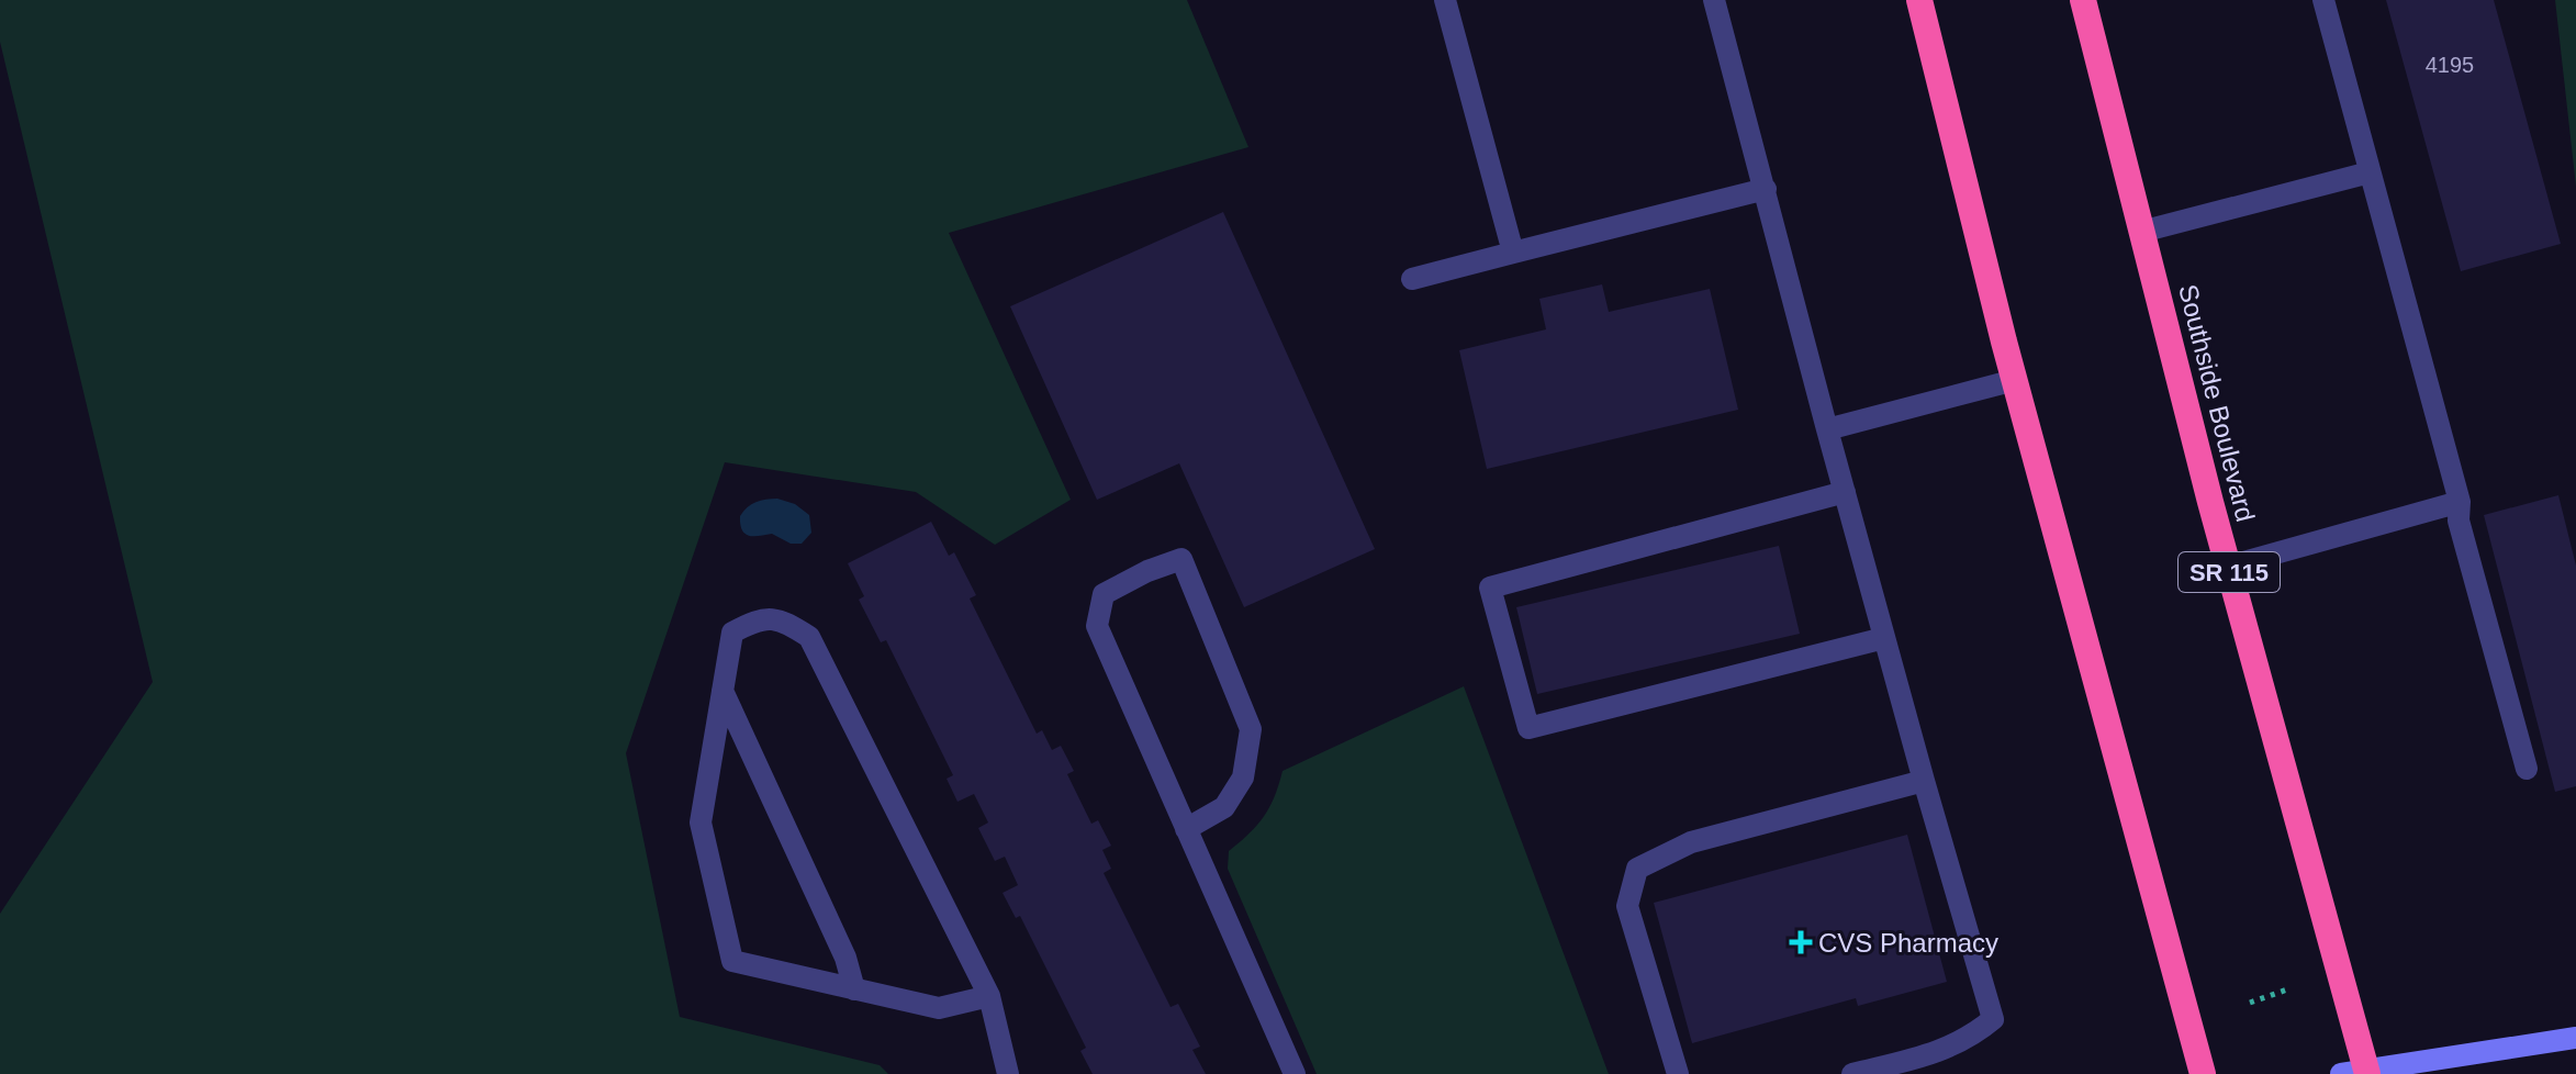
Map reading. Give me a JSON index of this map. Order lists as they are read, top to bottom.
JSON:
{
  "streets": {
    "highway": ["Southside Boulevard", "SR 115"]
  },
  "places": {
    "health": ["CVS Pharmacy"]
  },
  "house_numbers": ["4195"]
}
